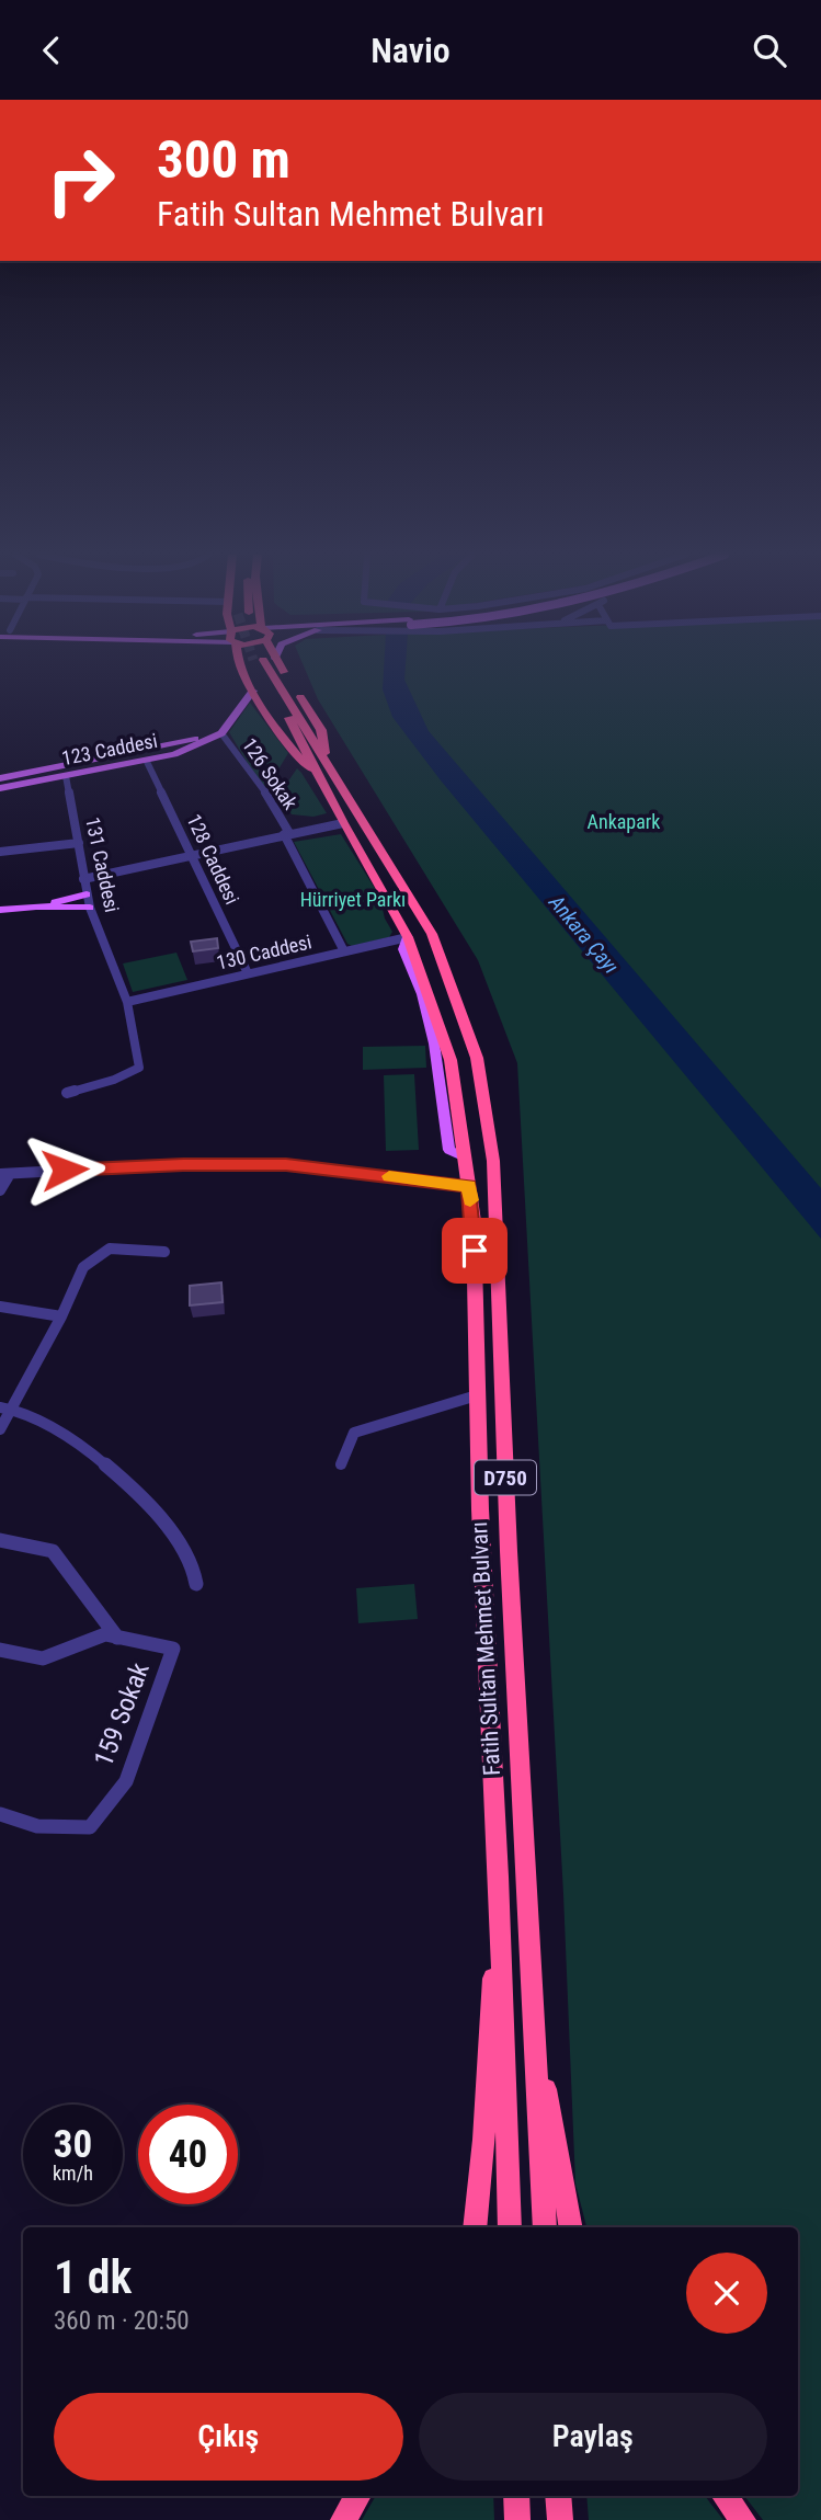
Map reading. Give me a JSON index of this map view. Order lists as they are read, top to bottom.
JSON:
{
  "streets": {
    "highway": ["D750", "Fatih Sultan Mehmet Bulvarı"],
    "main road": ["123 Caddesi"],
    "street": [
      "126 Sokak",
      "128 Caddesi",
      "131 Caddesi",
      "130 Caddesi",
      "159 Sokak"
    ]
  },
  "crossings": [
    ["123 Caddesi", "126 Sokak"],
    ["123 Caddesi", "128 Caddesi"],
    ["123 Caddesi", "131 Caddesi"],
    ["126 Sokak", "130 Caddesi"],
    ["128 Caddesi", "130 Caddesi"],
    ["131 Caddesi", "130 Caddesi"],
    ["130 Caddesi", "Fatih Sultan Mehmet Bulvarı"]
  ],
  "water": ["Ankara Çayı"],
  "parks": ["Ankapark", "Hürriyet Parkı"],
  "page": {
    "header": "Navio",
    "turn": ["300 m", "Fatih Sultan Mehmet Bulvarı"],
    "speed": "30 km/h",
    "limit": "40",
    "heading": ["1 dk", "360 m · 20:50"],
    "buttons": ["Çıkış", "Paylaş"]
  }
}
